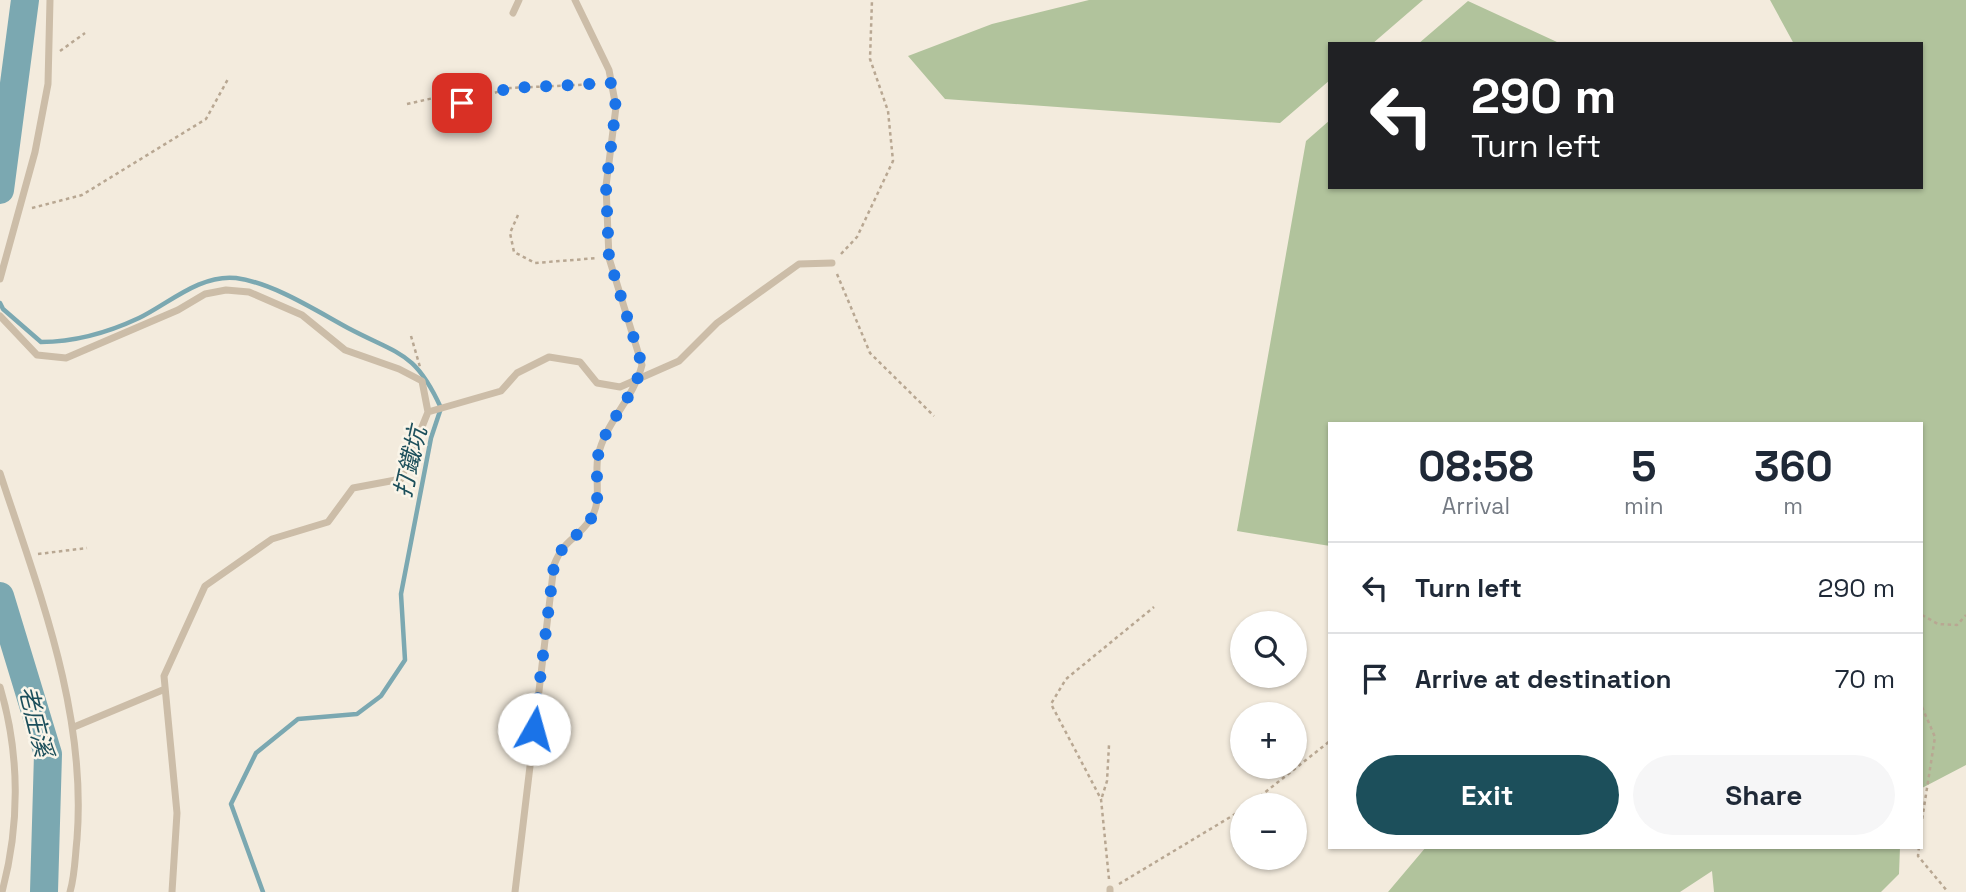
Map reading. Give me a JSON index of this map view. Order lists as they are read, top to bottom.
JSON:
{
  "water": ["打鐵坑", "老庄溪"],
  "page": {
    "turn": ["290 m", "Turn left"],
    "eta": [
      "08:58",
      "Arrival",
      "5",
      "min",
      "360",
      "m"
    ],
    "list": [
      {
        "name": "Turn left",
        "value": "290 m"
      },
      {
        "name": "Arrive at destination",
        "value": "70 m"
      }
    ],
    "map_buttons": ["+", "−"],
    "buttons": ["Exit", "Share"]
  }
}
